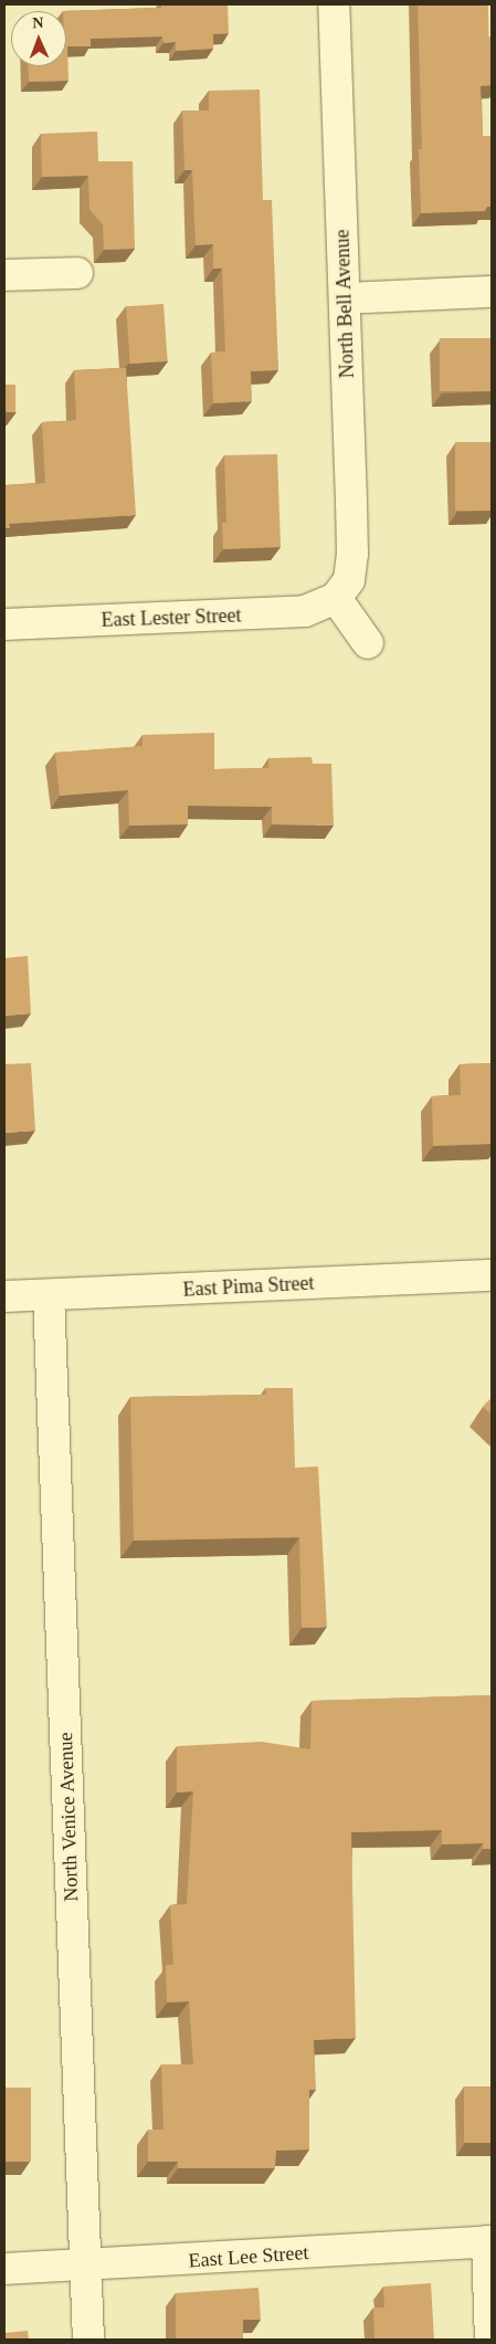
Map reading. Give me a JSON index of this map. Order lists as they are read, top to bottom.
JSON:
{
  "streets": {
    "street": [
      "North Bell Avenue",
      "East Lester Street",
      "East Pima Street",
      "North Venice Avenue",
      "East Lee Street"
    ]
  },
  "crossings": [
    ["North Bell Avenue", "East Lester Street"],
    ["East Pima Street", "North Venice Avenue"],
    ["North Venice Avenue", "East Lee Street"]
  ],
  "north": "top"
}
